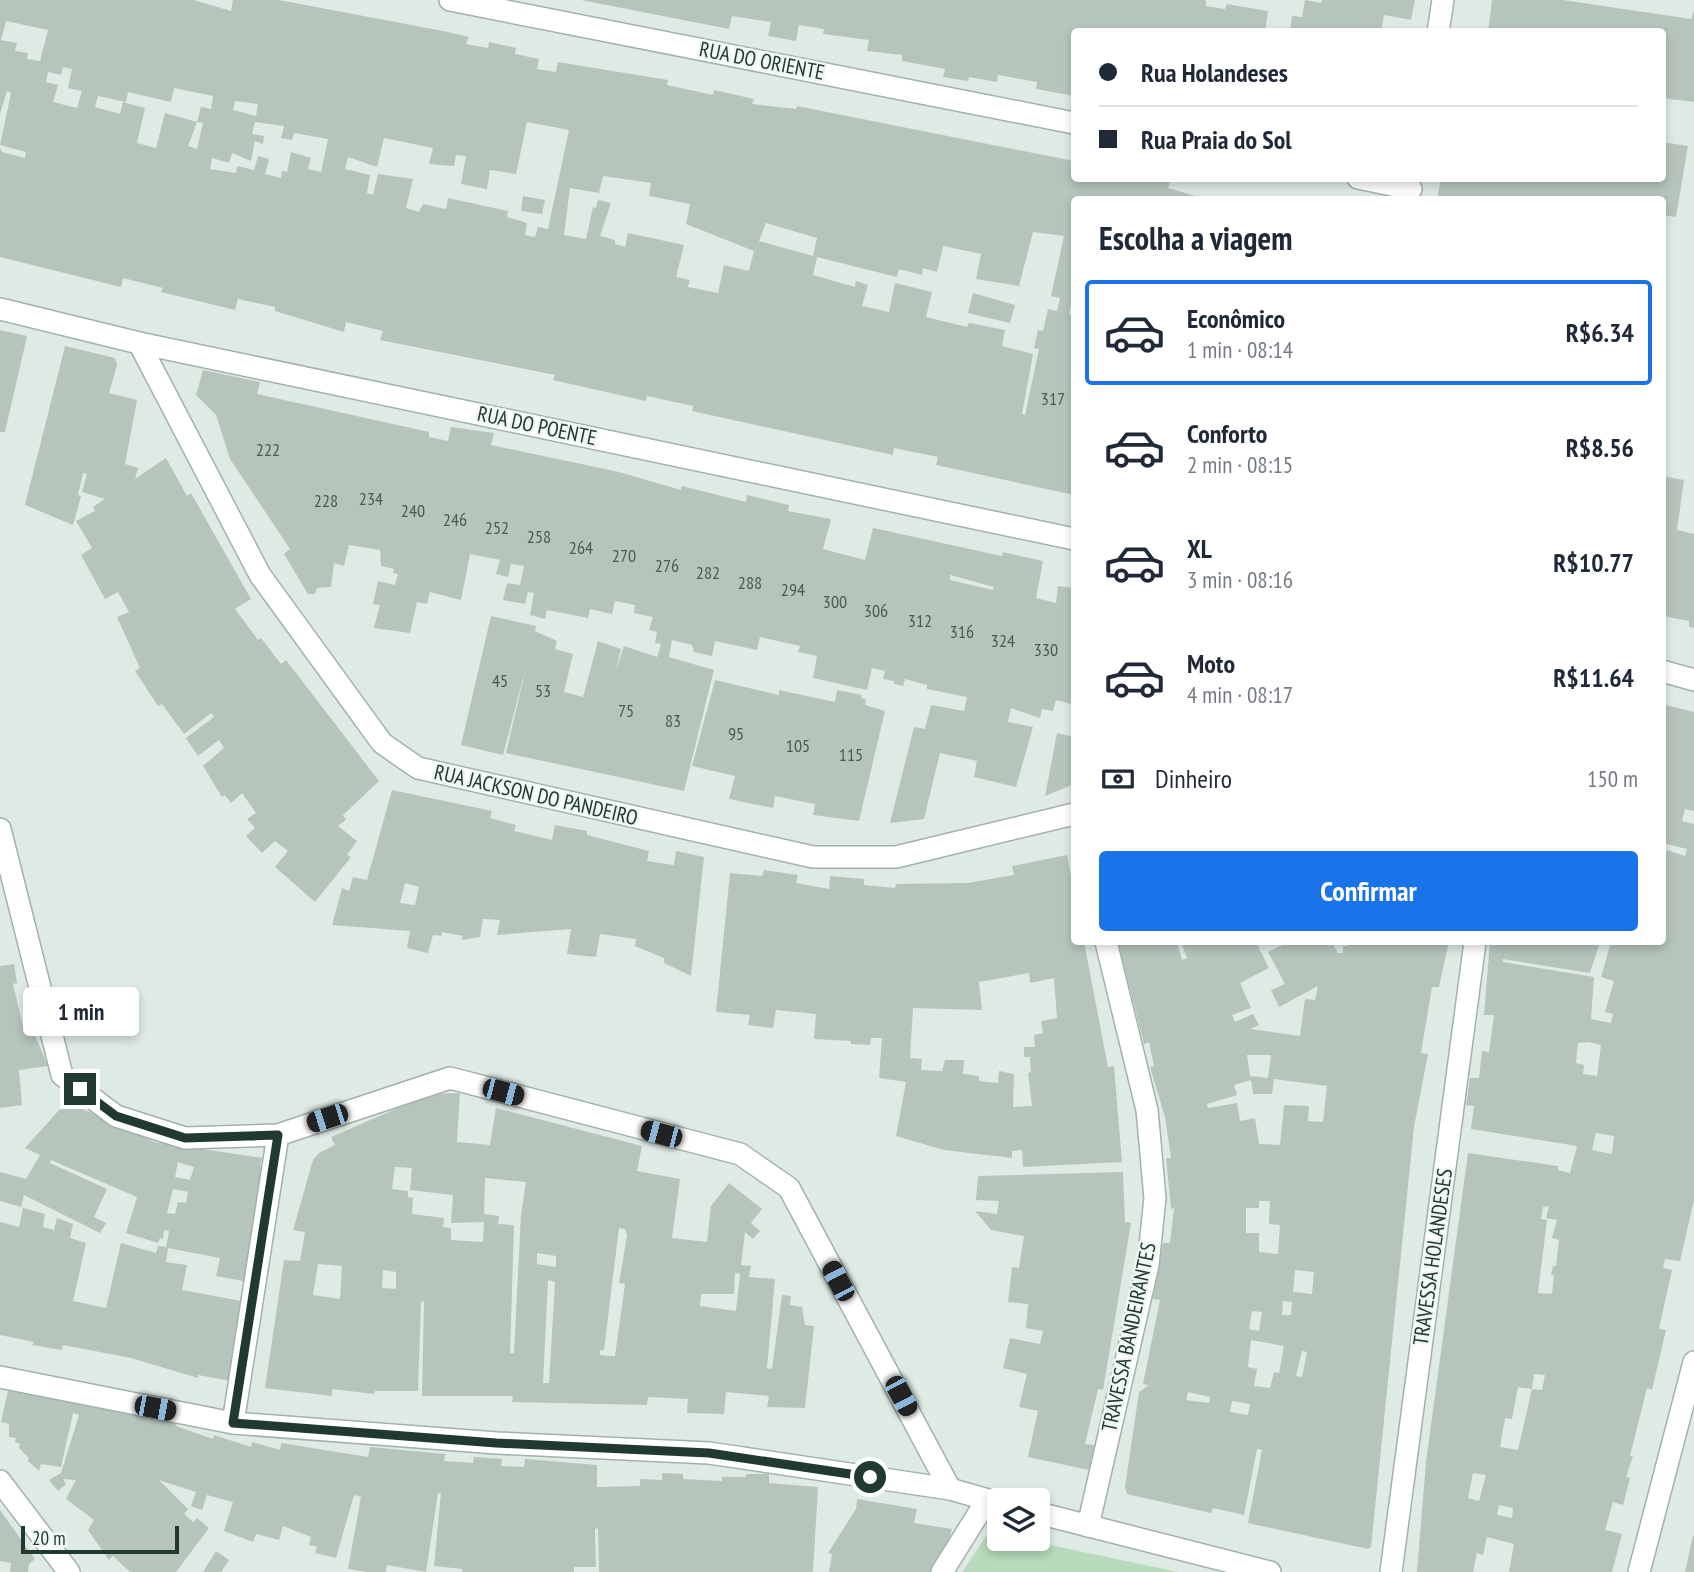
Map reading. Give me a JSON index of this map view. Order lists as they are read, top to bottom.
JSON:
{
  "streets": {
    "street": [
      "RUA DO ORIENTE",
      "RUA DO POENTE",
      "RUA JACKSON DO PANDEIRO",
      "TRAVESSA HOLANDESES",
      "TRAVESSA BANDEIRANTES"
    ]
  },
  "crossings": [
    ["RUA DO POENTE", "RUA JACKSON DO PANDEIRO"]
  ],
  "house_numbers": [
    "317",
    "222",
    "234",
    "228",
    "240",
    "246",
    "252",
    "258",
    "264",
    "270",
    "276",
    "282",
    "288",
    "294",
    "300",
    "306",
    "312",
    "316",
    "324",
    "330",
    "45",
    "53",
    "75",
    "83",
    "95",
    "105",
    "115"
  ],
  "scale_bar": "20 m",
  "page": {
    "banner": ["Rua Holandeses", "Rua Praia do Sol"],
    "heading": "Escolha a viagem",
    "list": [
      {
        "name": "Econômico",
        "note": "1 min · 08:14",
        "value": "R$6.34"
      },
      {
        "name": "Conforto",
        "note": "2 min · 08:15",
        "value": "R$8.56"
      },
      {
        "name": "XL",
        "note": "3 min · 08:16",
        "value": "R$10.77"
      },
      {
        "name": "Moto",
        "note": "4 min · 08:17",
        "value": "R$11.64"
      }
    ],
    "pay": ["Dinheiro", "150 m"],
    "buttons": "Confirmar",
    "bubble": "1 min",
    "scale": "20 m"
  }
}
